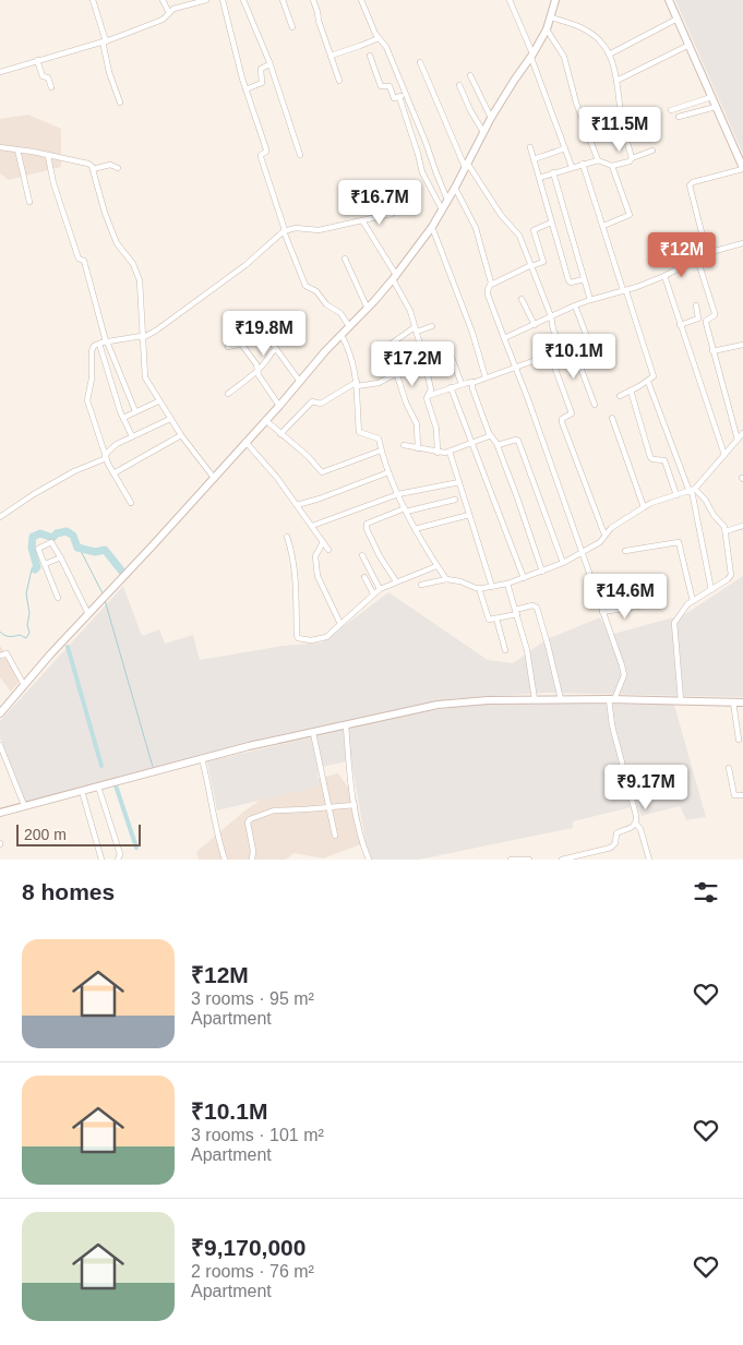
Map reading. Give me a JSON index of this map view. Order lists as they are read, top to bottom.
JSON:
{
  "scale_bar": "200 m",
  "page": {
    "price": [
      "₹11.5M",
      "₹16.7M",
      "₹12M",
      "₹19.8M",
      "₹10.1M",
      "₹17.2M",
      "₹14.6M",
      "₹9.17M"
    ],
    "scale": "200 m",
    "heading": "8 homes",
    "list": [
      {
        "name": "₹12M",
        "note": "3 rooms · 95 m² · Apartment"
      },
      {
        "name": "₹10.1M",
        "note": "3 rooms · 101 m² · Apartment"
      },
      {
        "name": "₹9,170,000",
        "note": "2 rooms · 76 m² · Apartment"
      }
    ]
  }
}
